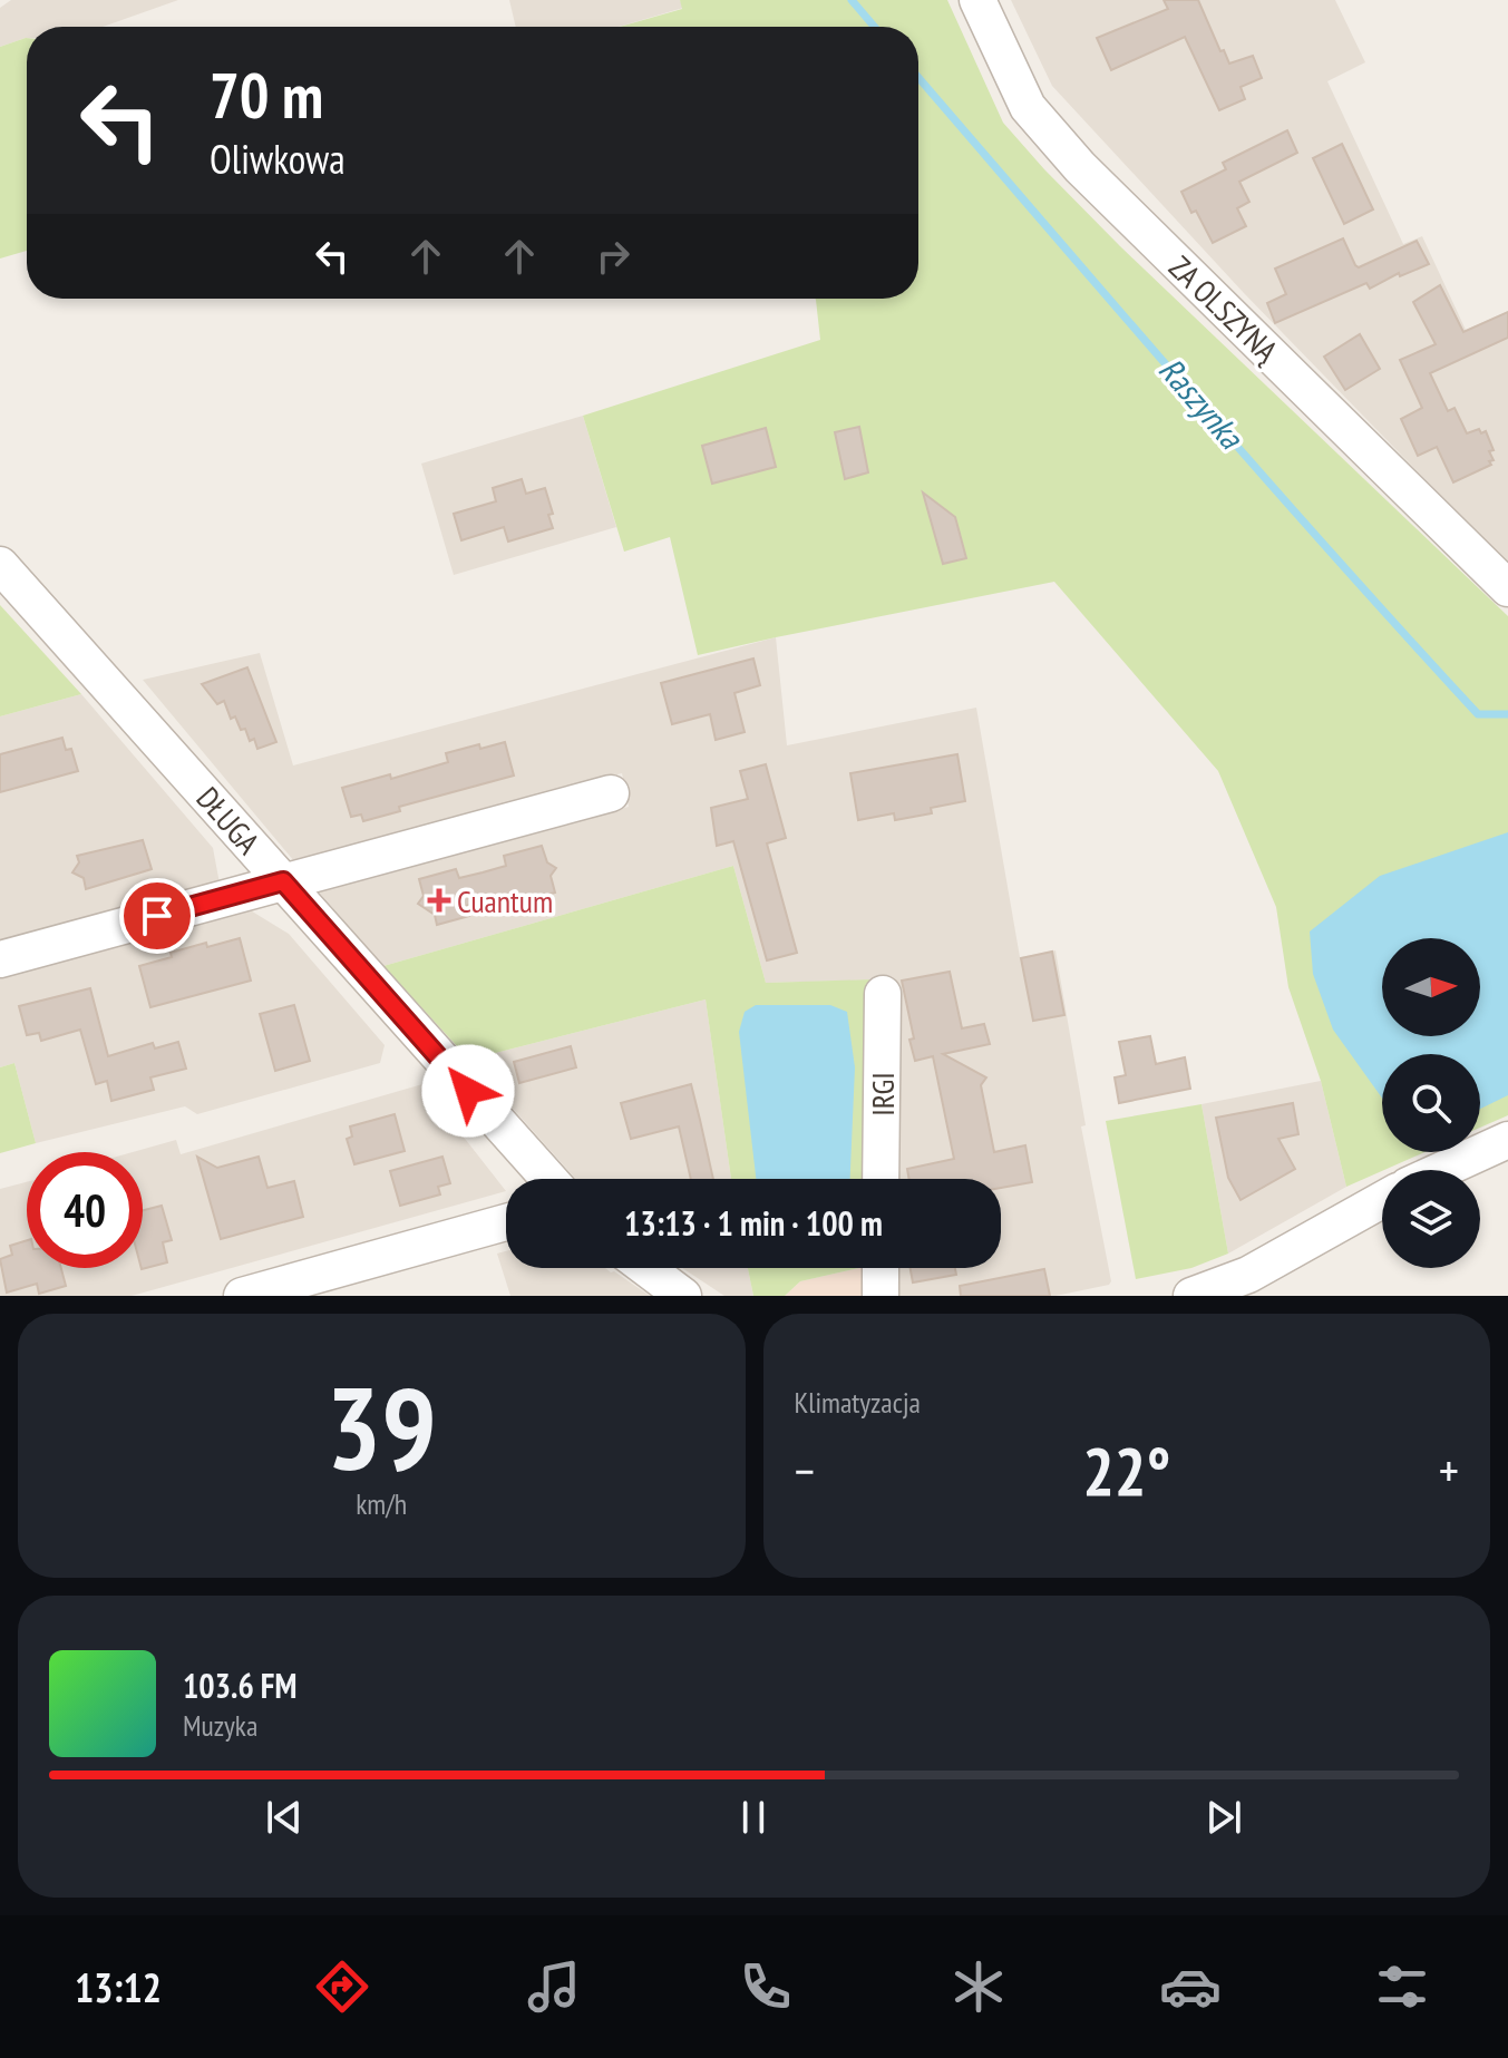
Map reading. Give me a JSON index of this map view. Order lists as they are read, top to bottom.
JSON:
{
  "streets": {
    "street": ["ZA OLSZYNĄ", "DŁUGA", "IRGI"]
  },
  "water": ["Raszynka"],
  "places": {
    "health": ["Cuantum"]
  },
  "north": "right",
  "page": {
    "turn": ["70 m", "Oliwkowa"],
    "limit": "40",
    "trip": "13:13 · 1 min · 100 m",
    "tile": [
      ["39", "km/h"],
      "Klimatyzacja"
    ],
    "heat": ["−", "22°", "+"],
    "song": ["103.6 FM", "Muzyka"],
    "tabs": "13:12"
  }
}
